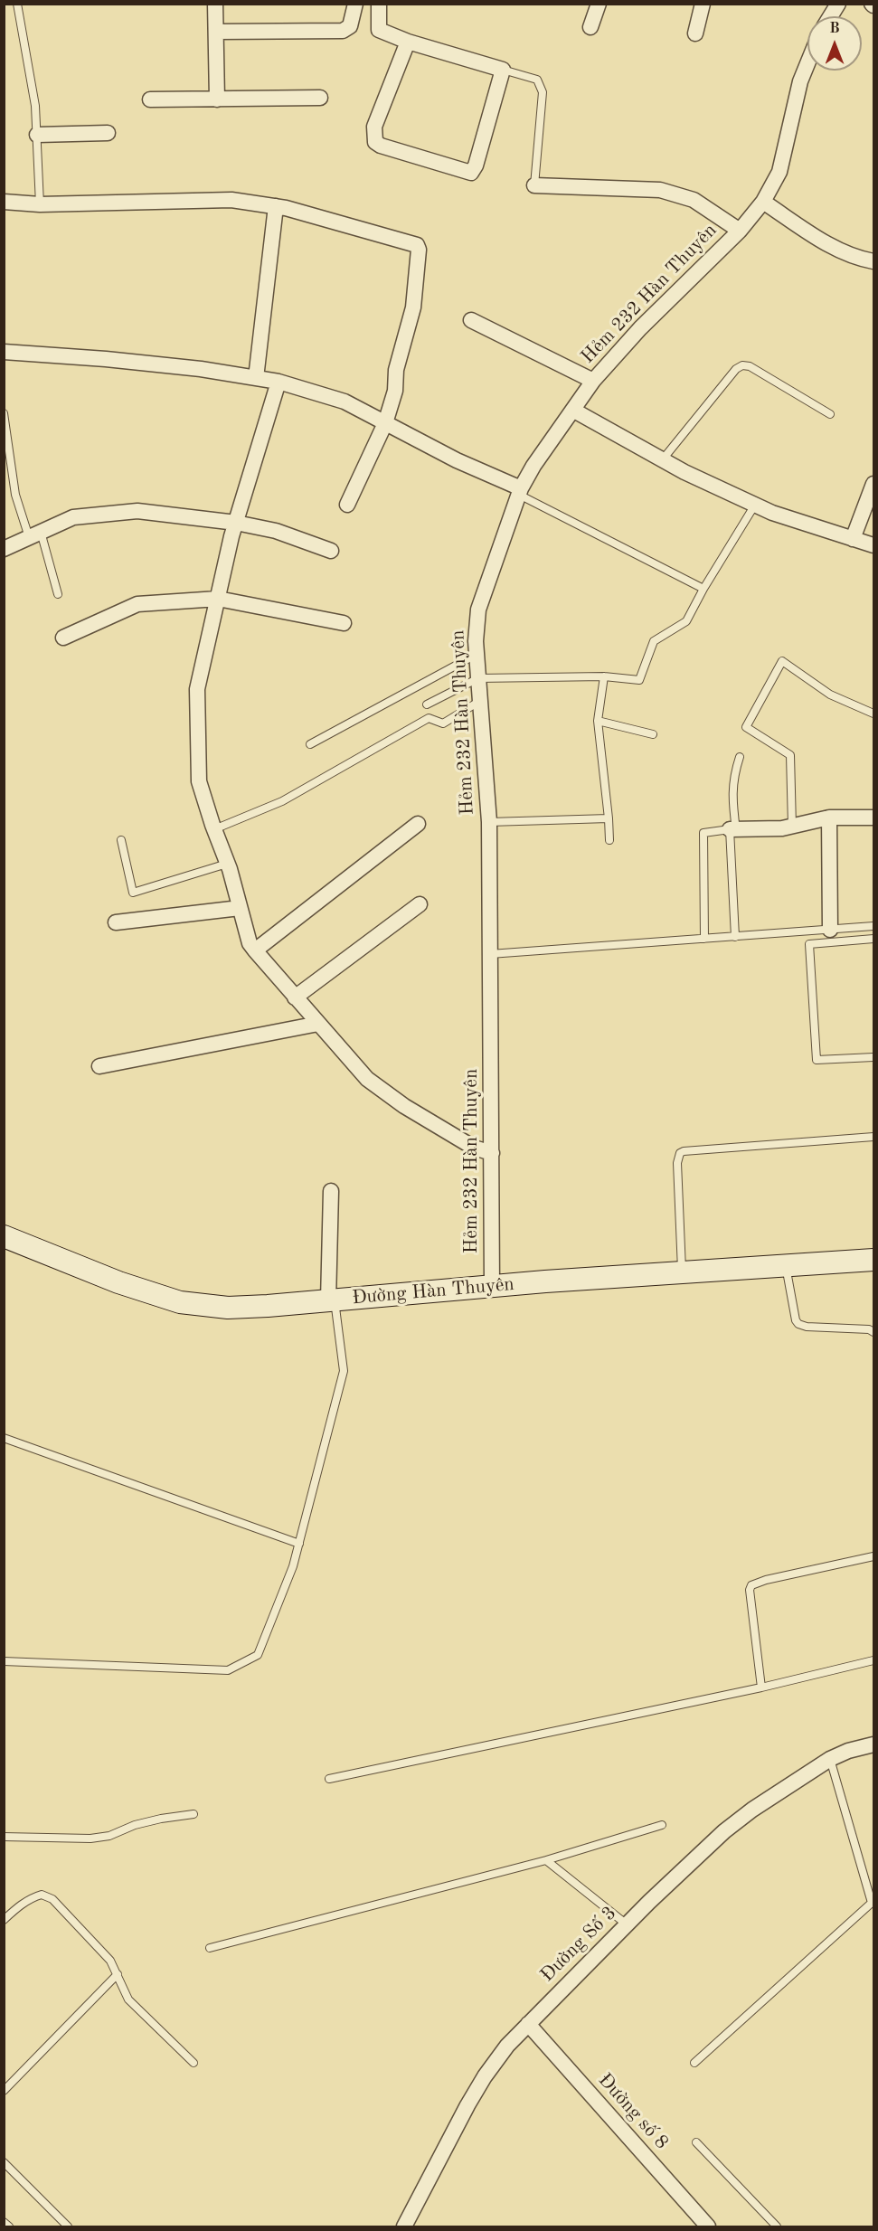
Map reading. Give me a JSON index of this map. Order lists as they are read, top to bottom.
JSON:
{
  "streets": {
    "street": [
      "Hẻm 232 Hàn Thuyên",
      "Đường Hàn Thuyên",
      "Đường Số 3",
      "Đường số 8"
    ]
  },
  "crossings": [
    ["Hẻm 232 Hàn Thuyên", "Đường Hàn Thuyên"],
    ["Đường Số 3", "Đường số 8"]
  ],
  "north": "top"
}
